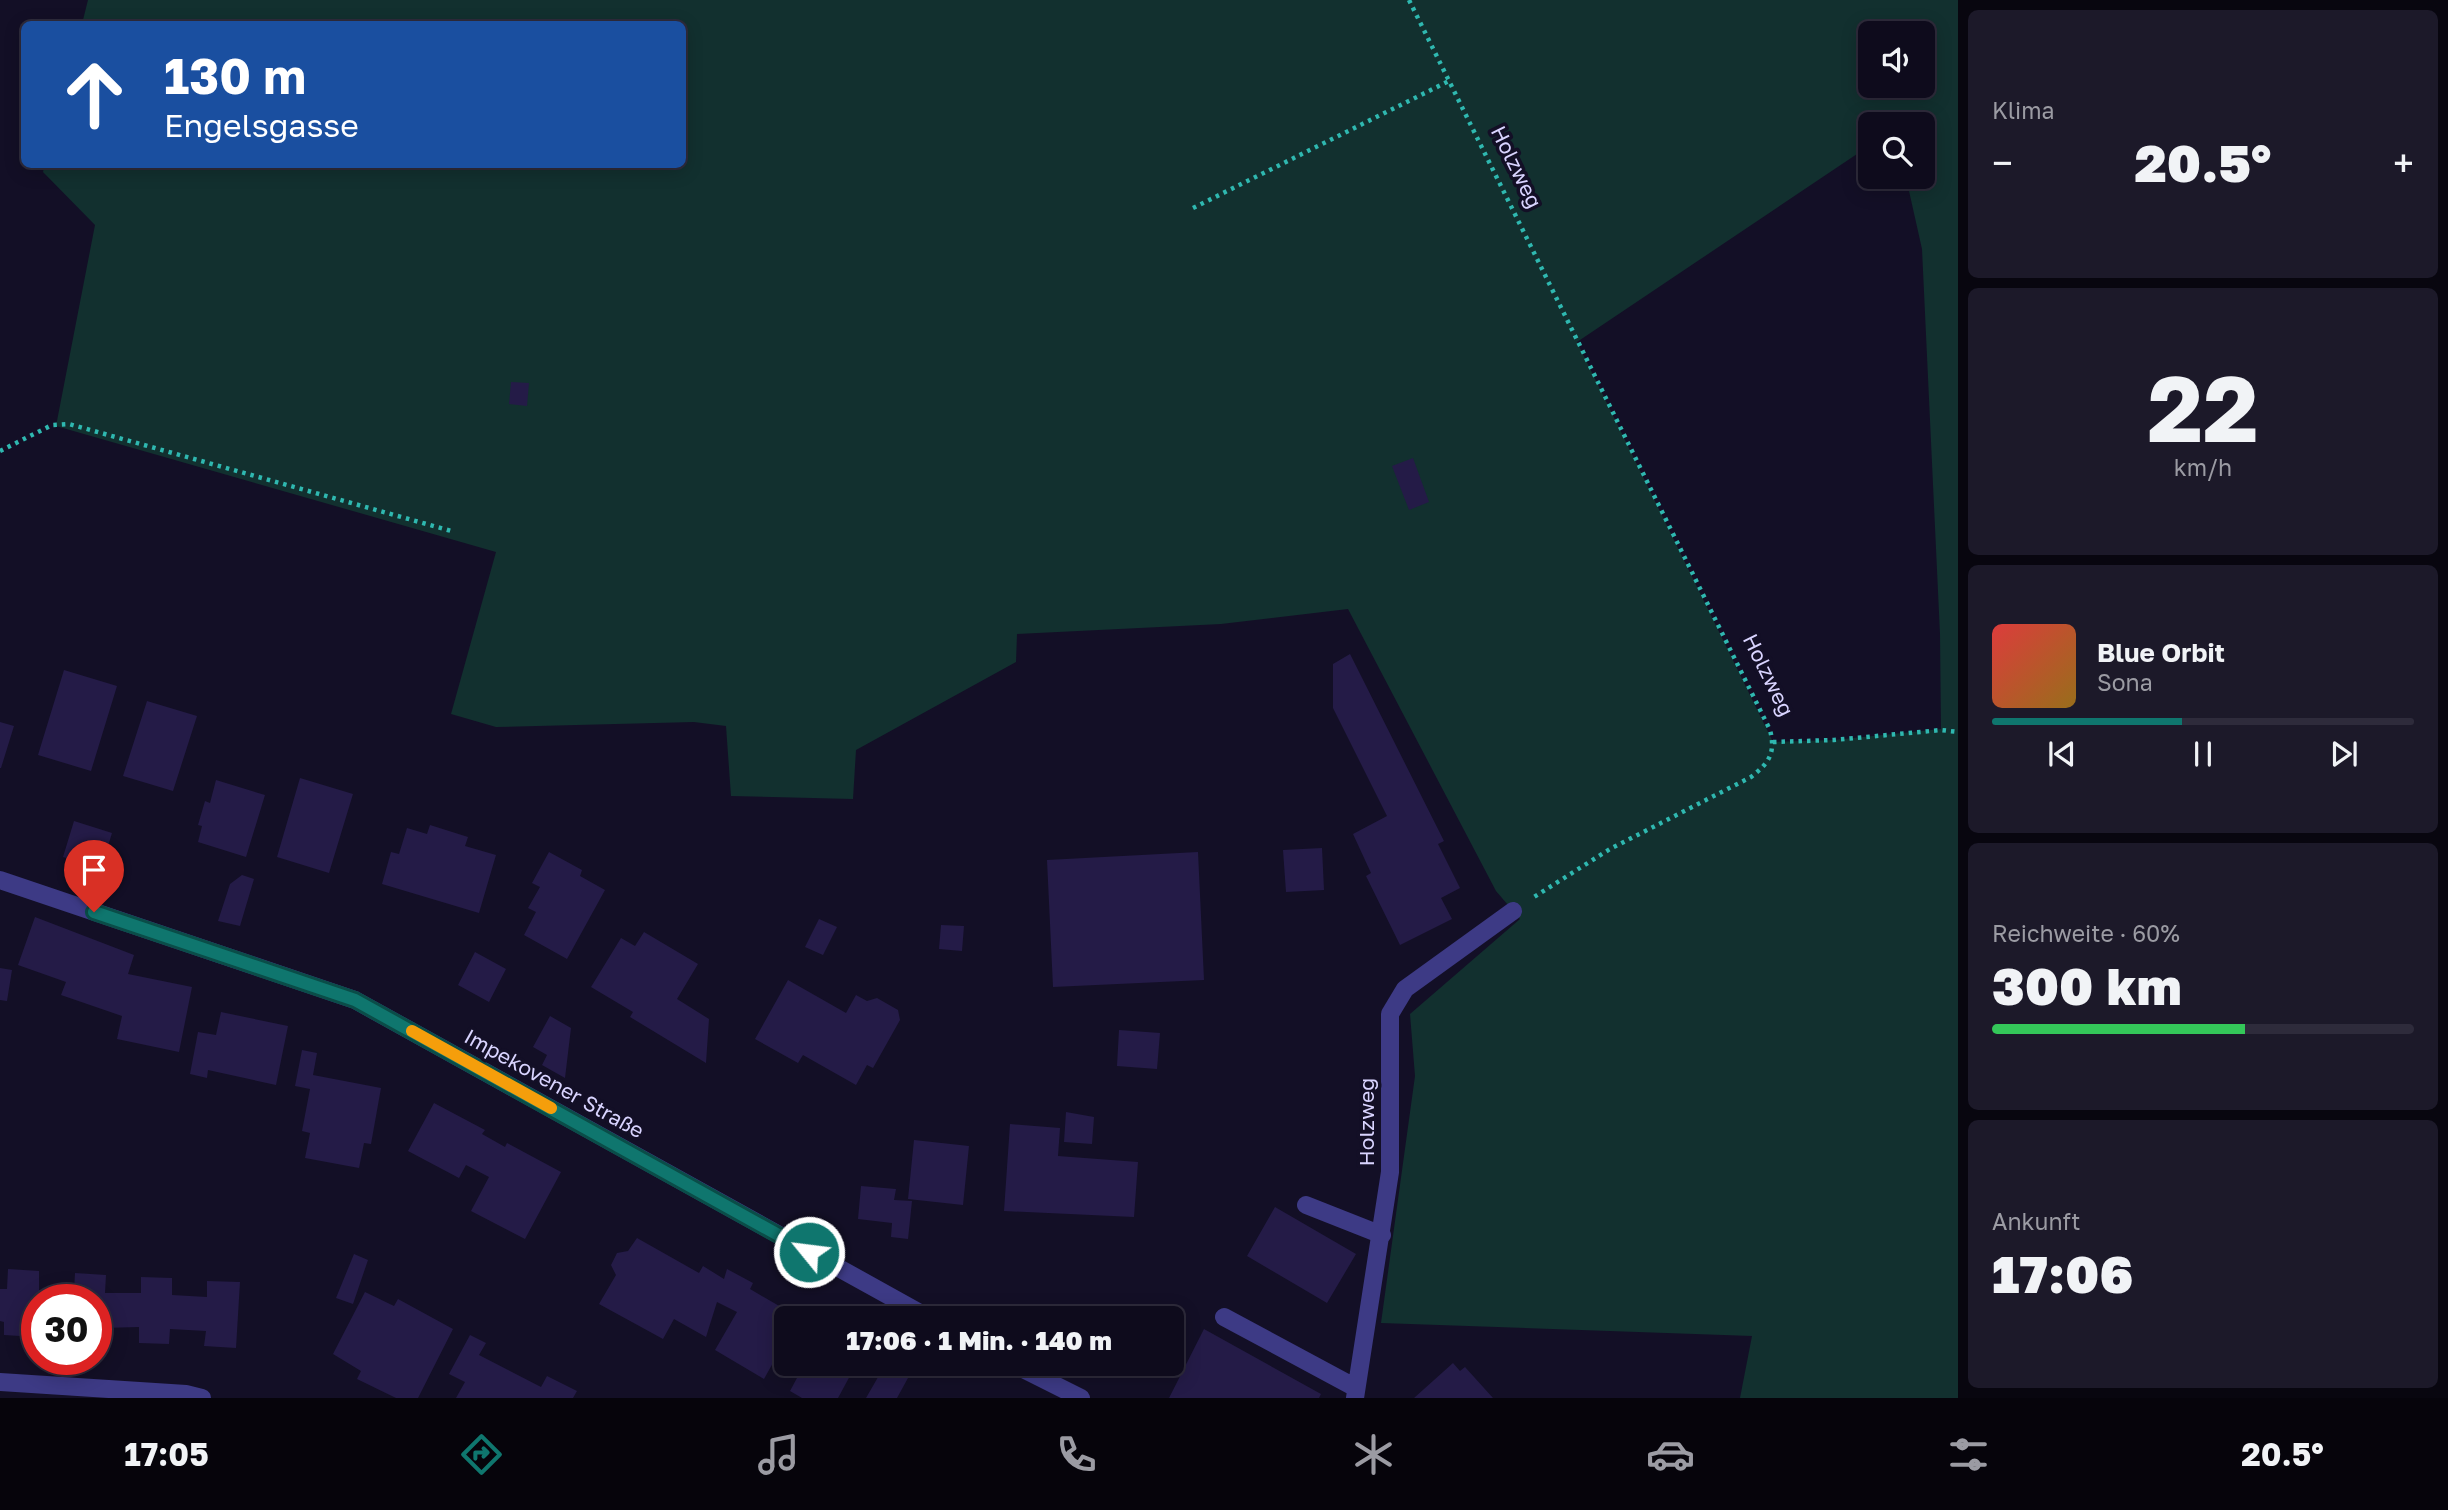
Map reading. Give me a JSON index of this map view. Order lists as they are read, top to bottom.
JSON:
{
  "streets": {
    "street": ["Holzweg", "Impekovener Straße"]
  },
  "page": {
    "tile": [
      "Klima",
      ["22", "km/h"],
      ["Reichweite · 60%", "300 km"],
      ["Ankunft", "17:06"]
    ],
    "turn": ["130 m", "Engelsgasse"],
    "heat": ["−", "20.5°", "+"],
    "song": ["Blue Orbit", "Sona"],
    "limit": "30",
    "trip": "17:06 · 1 Min. · 140 m",
    "tabs": ["17:05", "20.5°"]
  }
}
